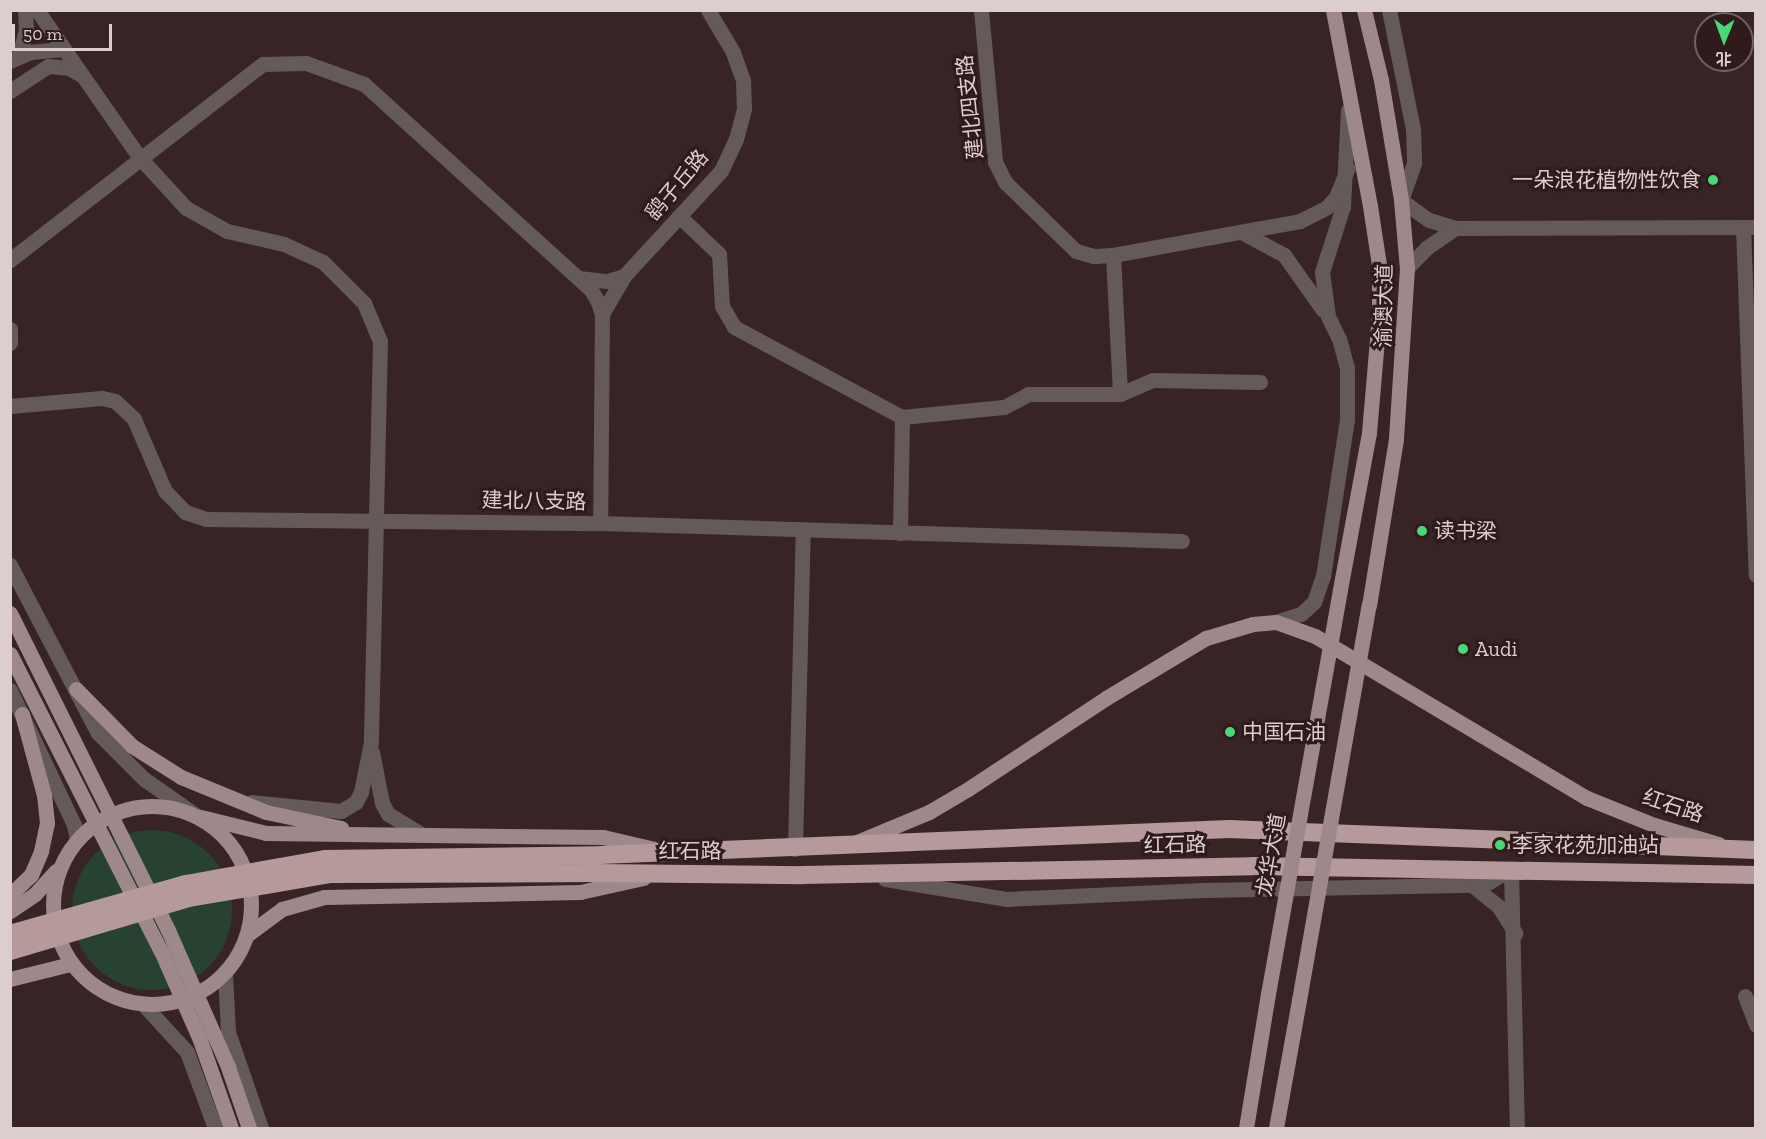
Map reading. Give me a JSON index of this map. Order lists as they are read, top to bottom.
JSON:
{
  "streets": {
    "highway": ["红石路"],
    "main road": ["渝澳大道", "龙华大道"],
    "street": ["建北四支路", "鹞子丘路", "建北八支路"]
  },
  "crossings": [
    ["渝澳大道", "龙华大道"]
  ],
  "places": [
    "一朵浪花植物性饮食",
    "读书梁",
    "Audi",
    "中国石油",
    "李家花苑加油站"
  ],
  "scale_bar": "50 m",
  "north": "bottom"
}
